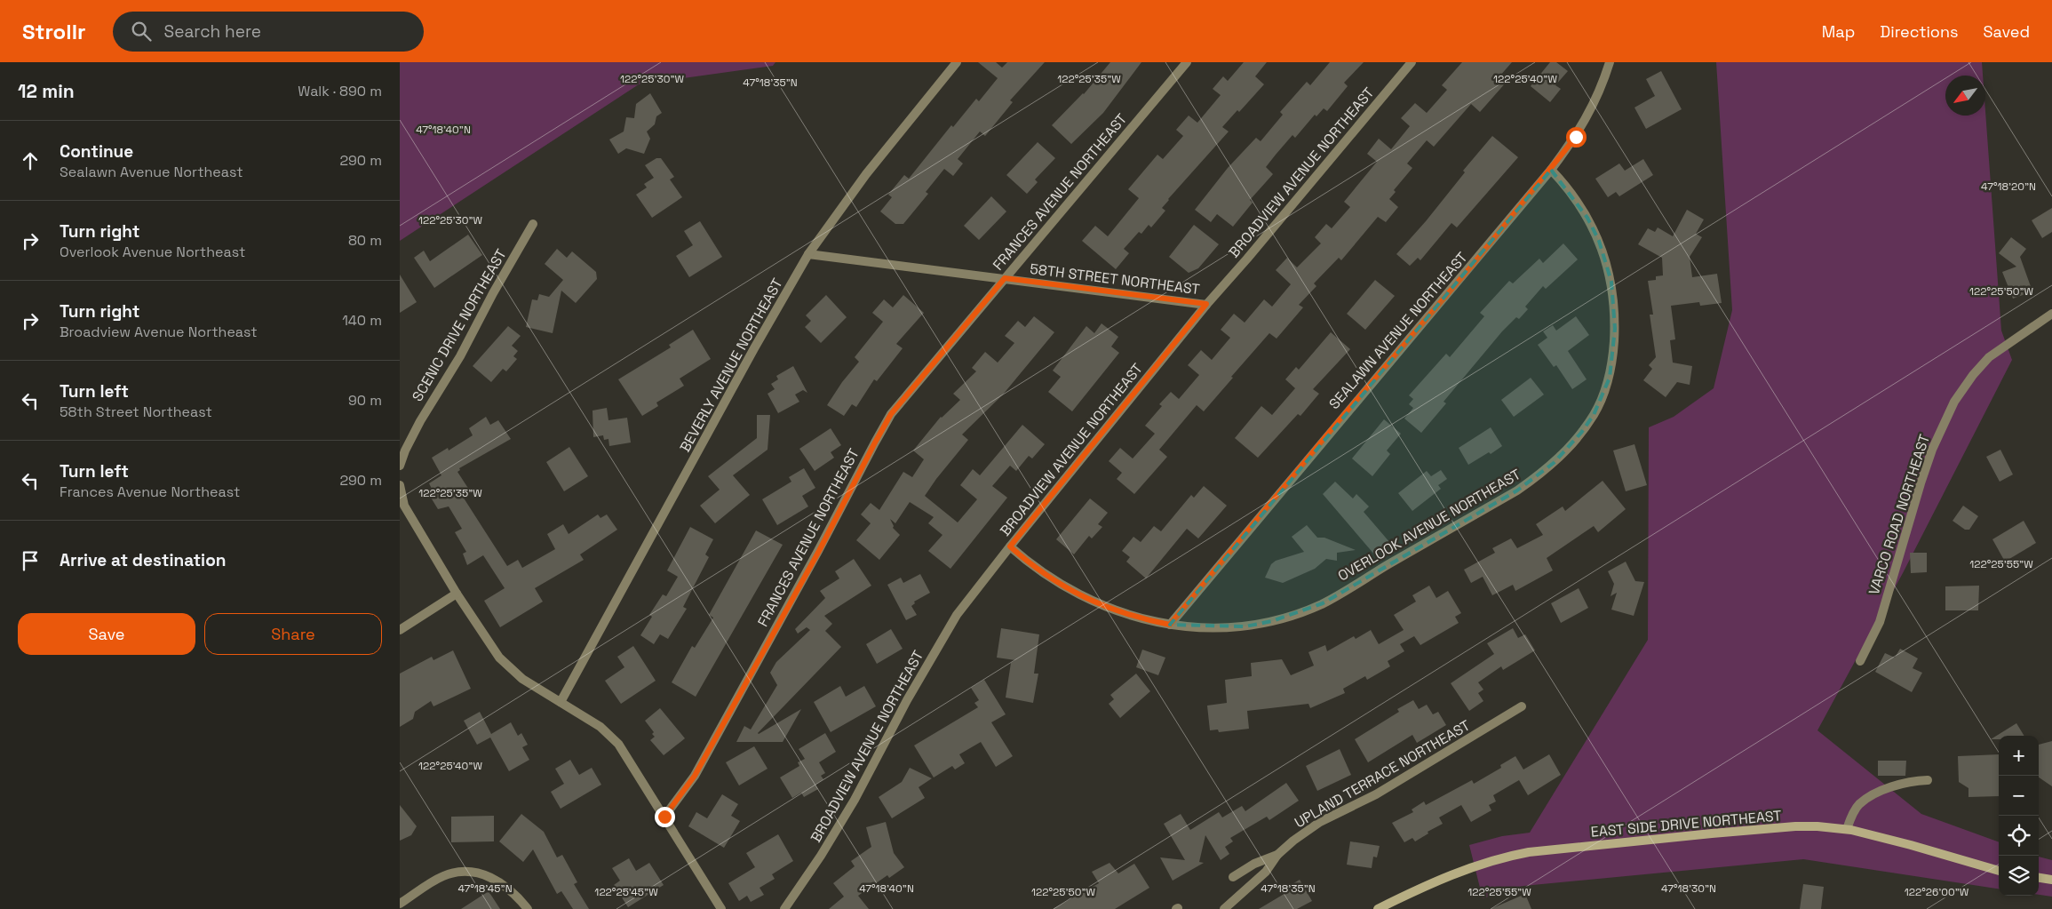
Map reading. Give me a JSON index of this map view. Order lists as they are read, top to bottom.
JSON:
{
  "streets": {
    "main road": ["EAST SIDE DRIVE NORTHEAST"],
    "street": [
      "BROADVIEW AVENUE NORTHEAST",
      "FRANCES AVENUE NORTHEAST",
      "58TH STREET NORTHEAST",
      "SCENIC DRIVE NORTHEAST",
      "SEALAWN AVENUE NORTHEAST",
      "BEVERLY AVENUE NORTHEAST",
      "VARCO ROAD NORTHEAST",
      "OVERLOOK AVENUE NORTHEAST",
      "UPLAND TERRACE NORTHEAST"
    ]
  },
  "crossings": [
    ["BROADVIEW AVENUE NORTHEAST", "58TH STREET NORTHEAST"],
    ["BROADVIEW AVENUE NORTHEAST", "OVERLOOK AVENUE NORTHEAST"],
    ["FRANCES AVENUE NORTHEAST", "58TH STREET NORTHEAST"],
    ["58TH STREET NORTHEAST", "BEVERLY AVENUE NORTHEAST"],
    ["SEALAWN AVENUE NORTHEAST", "OVERLOOK AVENUE NORTHEAST"]
  ],
  "north": "bottom left",
  "page": {
    "header": "Strollr",
    "search": "Search here",
    "nav": ["Map", "Directions", "Saved"],
    "heading": ["12 min", "Walk · 890 m"],
    "list": [
      ["Continue", "Sealawn Avenue Northeast", "290 m"],
      ["Turn right", "Overlook Avenue Northeast", "80 m"],
      ["Turn right", "Broadview Avenue Northeast", "140 m"],
      ["Turn left", "58th Street Northeast", "90 m"],
      ["Turn left", "Frances Avenue Northeast", "290 m"],
      "Arrive at destination"
    ],
    "buttons": ["Save", "Share"],
    "map_buttons": ["+", "−"]
  },
  "coordinates": [
    "122°25'30\"W",
    "122°25'40\"W",
    "122°25'35\"W",
    "47°18'35\"N",
    "47°18'40\"N",
    "47°18'20\"N",
    "122°25'50\"W",
    "122°25'55\"W",
    "47°18'45\"N",
    "47°18'30\"N",
    "122°25'45\"W",
    "122°26'00\"W"
  ]
}
